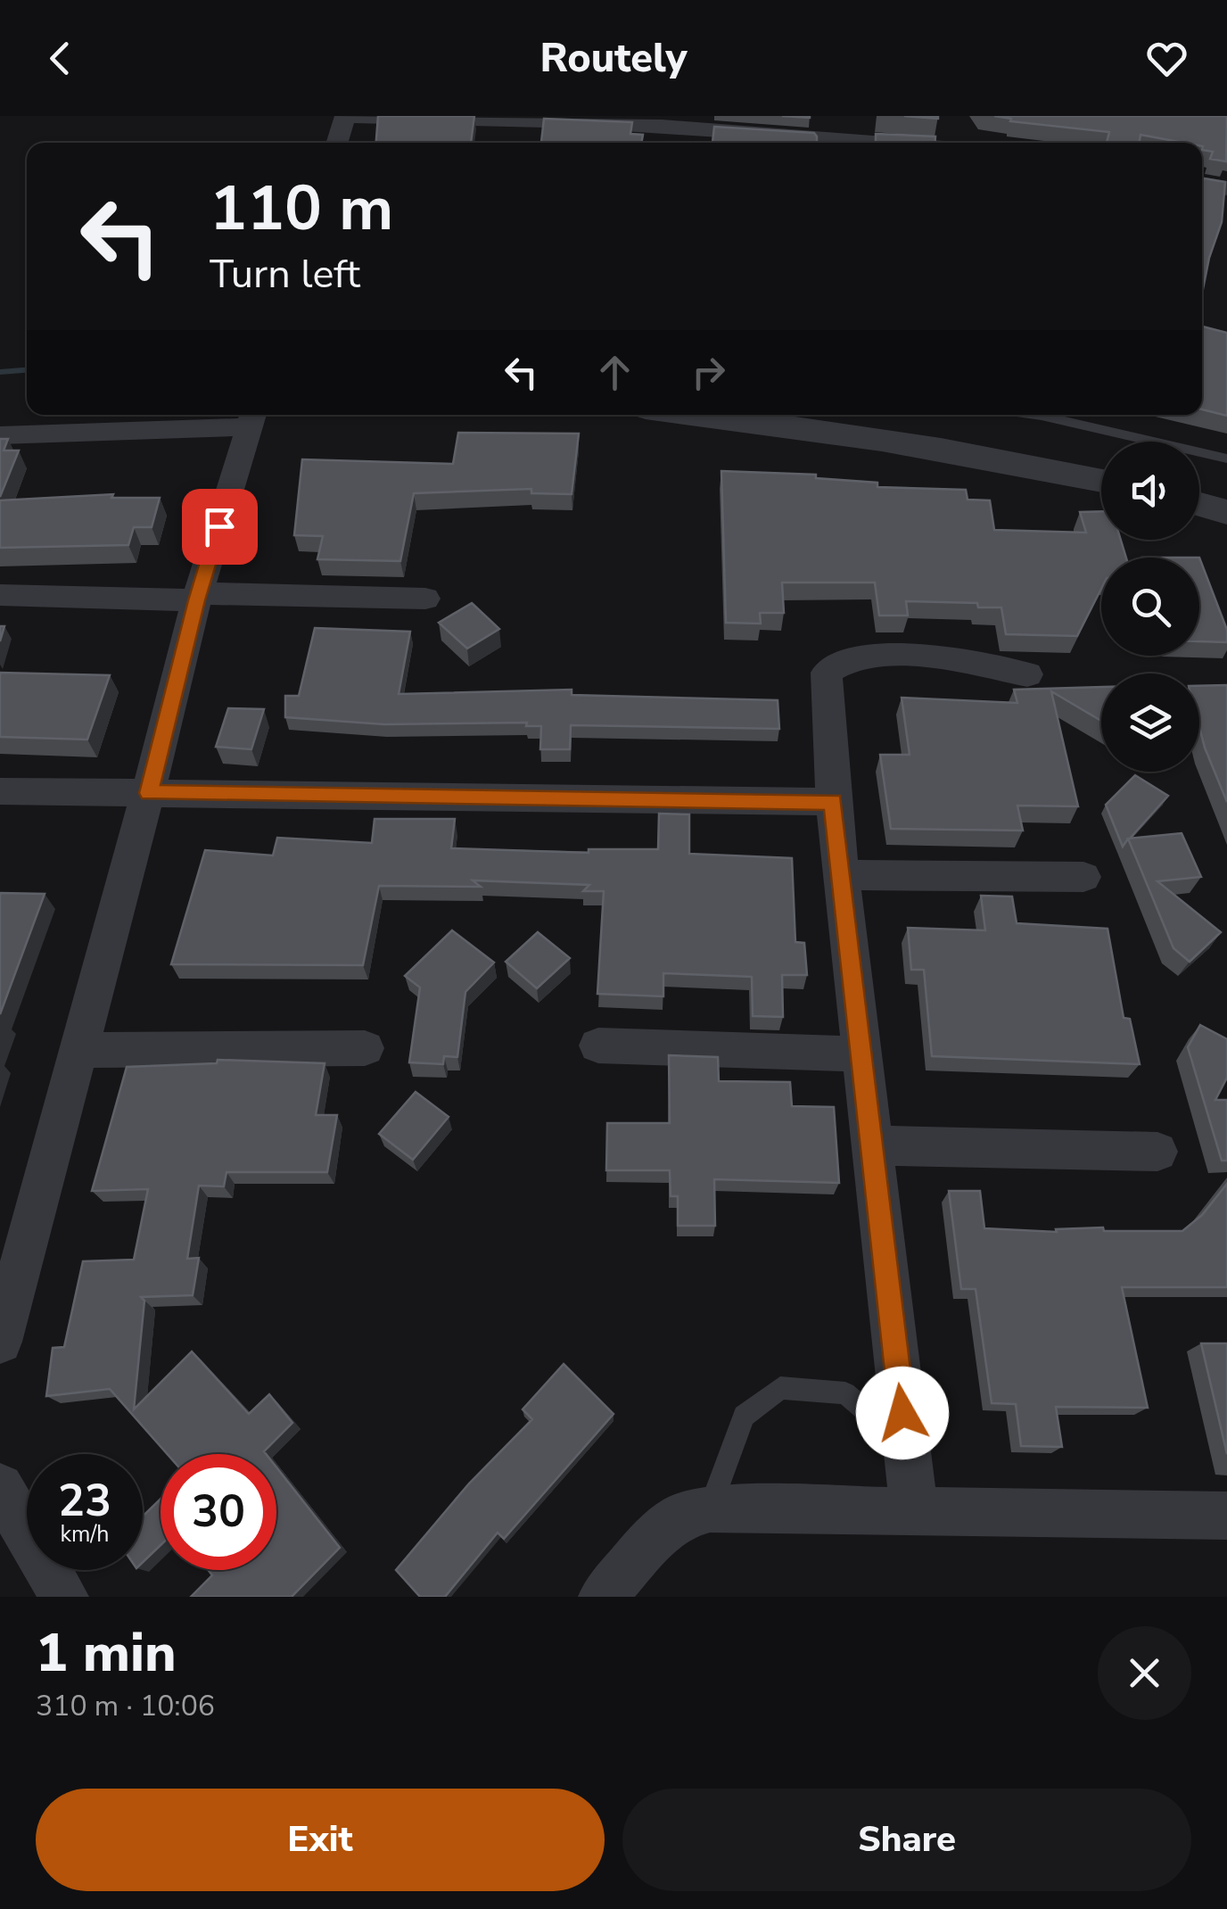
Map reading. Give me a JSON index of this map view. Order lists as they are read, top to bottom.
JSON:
{
  "page": {
    "header": "Routely",
    "turn": ["110 m", "Turn left"],
    "speed": "23 km/h",
    "limit": "30",
    "heading": ["1 min", "310 m · 10:06"],
    "buttons": ["Exit", "Share"]
  }
}
